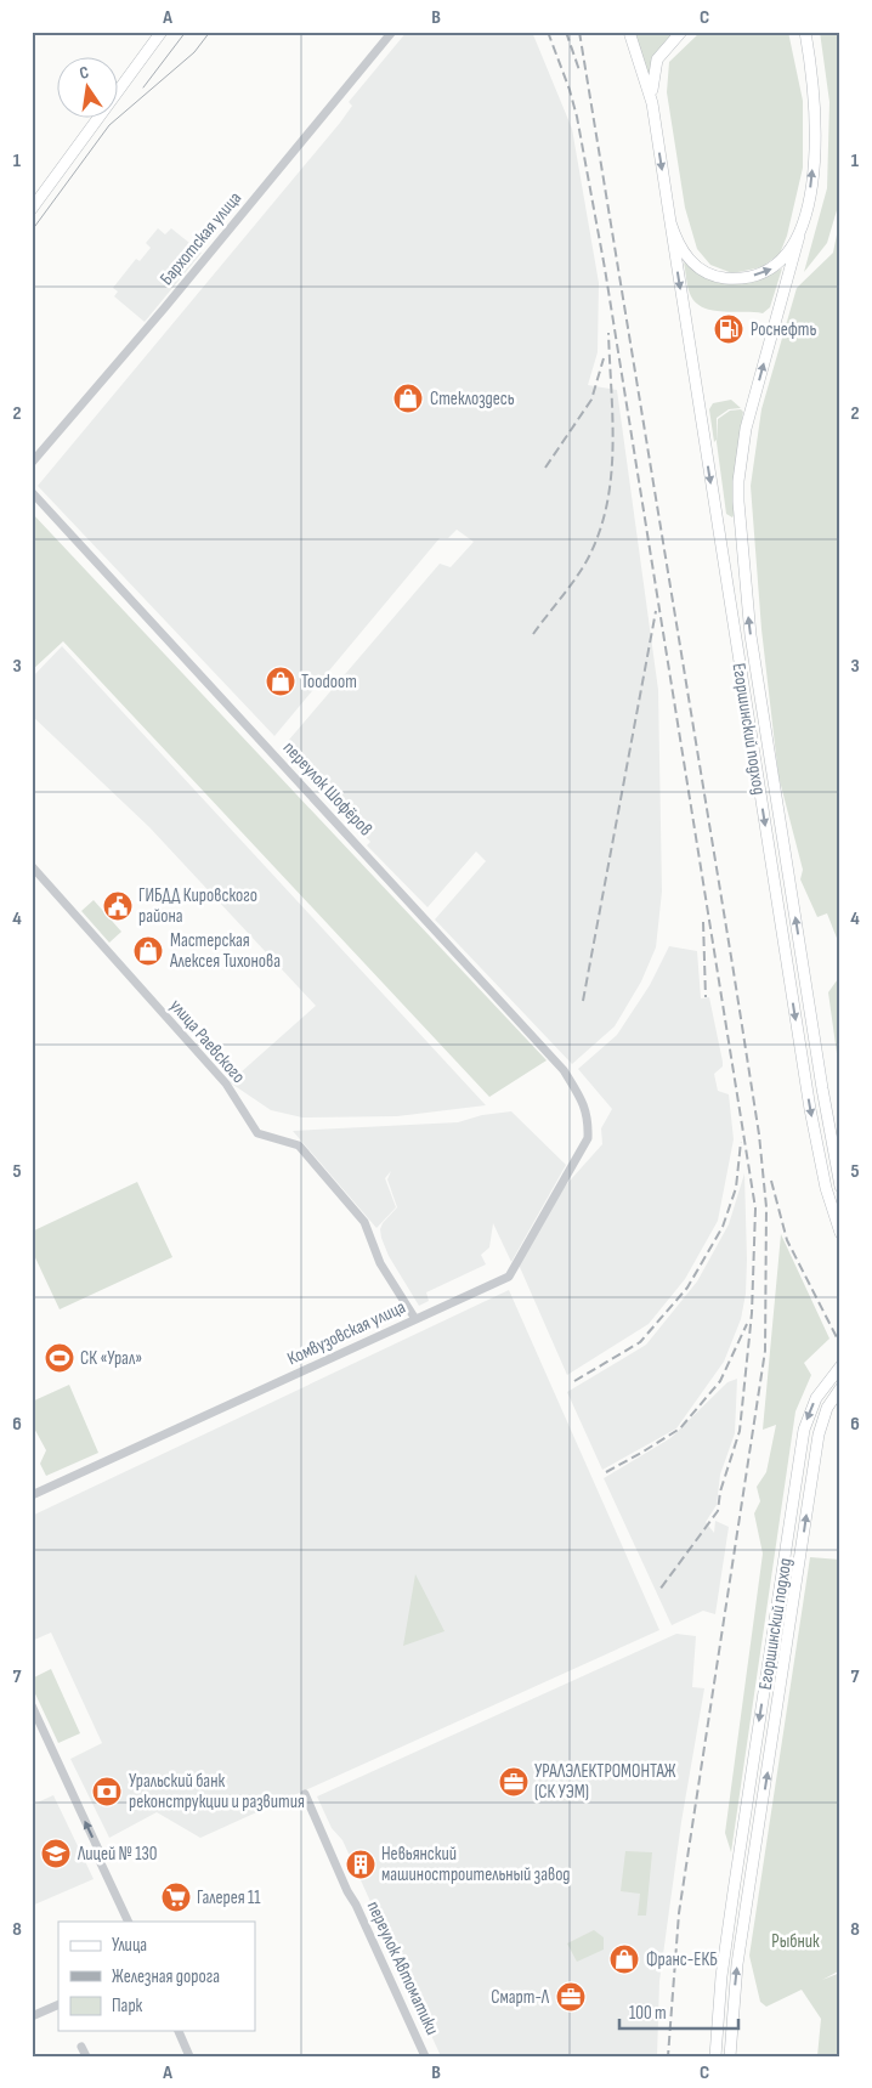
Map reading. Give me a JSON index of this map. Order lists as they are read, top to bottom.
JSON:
{
  "streets": {
    "main road": ["Егоршинский подход"],
    "street": [
      "Бархотская улица",
      "переулок Шофёров",
      "улица Раевского",
      "Комвузовская улица",
      "переулок Автоматики"
    ]
  },
  "crossings": [
    ["переулок Шофёров", "Комвузовская улица"],
    ["улица Раевского", "Комвузовская улица"]
  ],
  "parks": ["Рыбник"],
  "places": {
    "fuel station": ["Роснефть"],
    "shop": [
      "Стеклоздесь",
      "Toodoom",
      "Мастерская Алексея Тихонова",
      "Франс-ЕКБ"
    ],
    "public building": ["ГИБДД Кировского района"],
    "sports": ["СК «Урал»"],
    "office": ["УРАЛЭЛЕКТРОМОНТАЖ (СК УЭМ)", "Смарт-Л"],
    "bank": ["Уральский банк реконструкции и развития"],
    "school or university": ["Лицей № 130"],
    "building": ["Невьянский машиностроительный завод"],
    "supermarket": ["Галерея 11"]
  },
  "legend": ["Улица", "Железная дорога", "Парк"],
  "scale_bar": "100 m",
  "north": "top",
  "grid": {
    "columns": ["A", "B", "C"],
    "rows": [
      "1",
      "2",
      "3",
      "4",
      "5",
      "6",
      "7",
      "8"
    ]
  }
}
